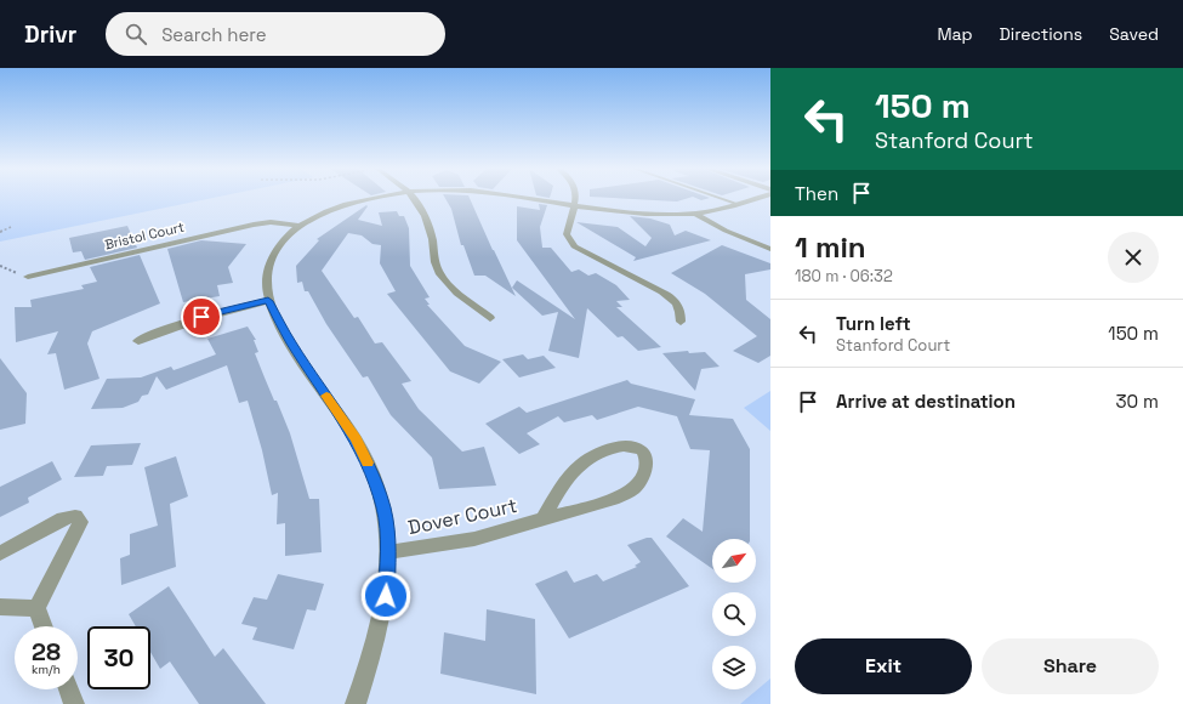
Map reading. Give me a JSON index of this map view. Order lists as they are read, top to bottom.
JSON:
{
  "streets": {
    "street": ["Bristol Court", "Dover Court"]
  },
  "north": "top right",
  "page": {
    "header": "Drivr",
    "search": "Search here",
    "nav": ["Map", "Directions", "Saved"],
    "turn": ["150 m", "Stanford Court"],
    "then": "Then",
    "heading": ["1 min", "180 m · 06:32"],
    "list": [
      {
        "name": "Turn left",
        "note": "Stanford Court",
        "value": "150 m"
      },
      {
        "name": "Arrive at destination",
        "value": "30 m"
      }
    ],
    "speed": "28 km/h",
    "limit": "30",
    "buttons": ["Exit", "Share"]
  }
}
